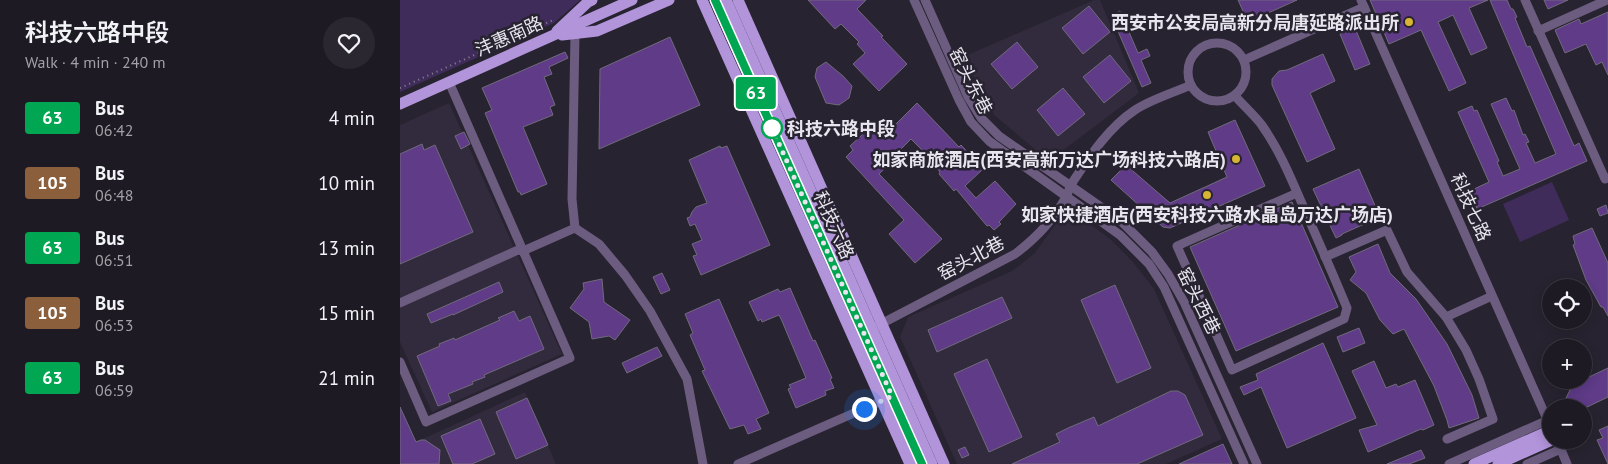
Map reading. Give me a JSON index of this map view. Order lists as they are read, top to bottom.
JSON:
{
  "streets": {
    "main road": ["沣惠南路", "科技六路"],
    "street": [
      "窑头东巷",
      "科技七路",
      "窑头北巷",
      "窑头西巷"
    ]
  },
  "crossings": [
    ["窑头东巷", "窑头北巷"],
    ["窑头东巷", "窑头西巷"],
    ["科技六路", "窑头北巷"],
    ["窑头北巷", "窑头西巷"]
  ],
  "places": [
    "西安市公安局高新分局唐延路派出所",
    "科技六路中段",
    "如家商旅酒店(西安高新万达广场科技六路店)",
    "如家快捷酒店(西安科技六路水晶岛万达广场店)"
  ],
  "lines": ["bus line 63"],
  "page": {
    "heading": ["科技六路中段", "Walk · 4 min · 240 m"],
    "on_map": "63",
    "list": [
      {
        "mark": "63",
        "name": "Bus",
        "note": "06:42",
        "value": "4 min"
      },
      {
        "mark": "105",
        "name": "Bus",
        "note": "06:48",
        "value": "10 min"
      },
      {
        "mark": "63",
        "name": "Bus",
        "note": "06:51",
        "value": "13 min"
      },
      {
        "mark": "105",
        "name": "Bus",
        "note": "06:53",
        "value": "15 min"
      },
      {
        "mark": "63",
        "name": "Bus",
        "note": "06:59",
        "value": "21 min"
      }
    ],
    "map_buttons": ["+", "−"]
  }
}
